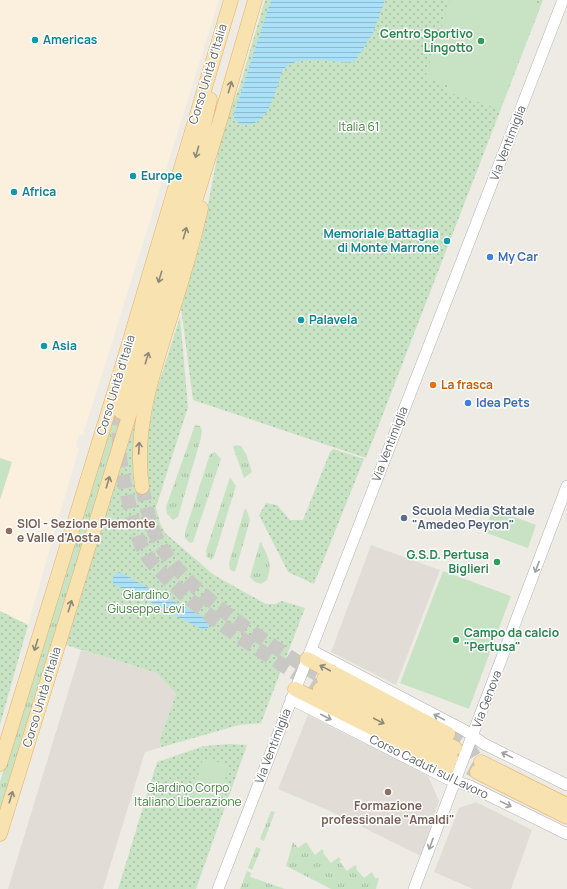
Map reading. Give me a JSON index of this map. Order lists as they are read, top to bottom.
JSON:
{
  "streets": {
    "main road": ["Corso Unità d'Italia"],
    "street": ["Via Ventimiglia", "Via Genova", "Corso Caduti sul Lavoro"]
  },
  "crossings": [
    ["Via Ventimiglia", "Corso Caduti sul Lavoro"],
    ["Via Genova", "Corso Caduti sul Lavoro"]
  ],
  "one_way": ["Via Genova"],
  "parks": ["Italia 61", "Giardino Giuseppe Levi", "Giardino Corpo Italiano Liberazione"],
  "places": [
    "Americas",
    "Centro Sportivo Lingotto",
    "Europe",
    "Africa",
    "Memoriale Battaglia di Monte Marrone",
    "My Car",
    "Palavela",
    "Asia",
    "La frasca",
    "Idea Pets",
    "Scuola Media Statale \"Amedeo Peyron\"",
    "SIOI - Sezione Piemonte e Valle d'Aosta",
    "G.S.D. Pertusa Biglieri",
    "Campo da calcio \"Pertusa\"",
    "Formazione professionale \"Amaldi\""
  ]
}
